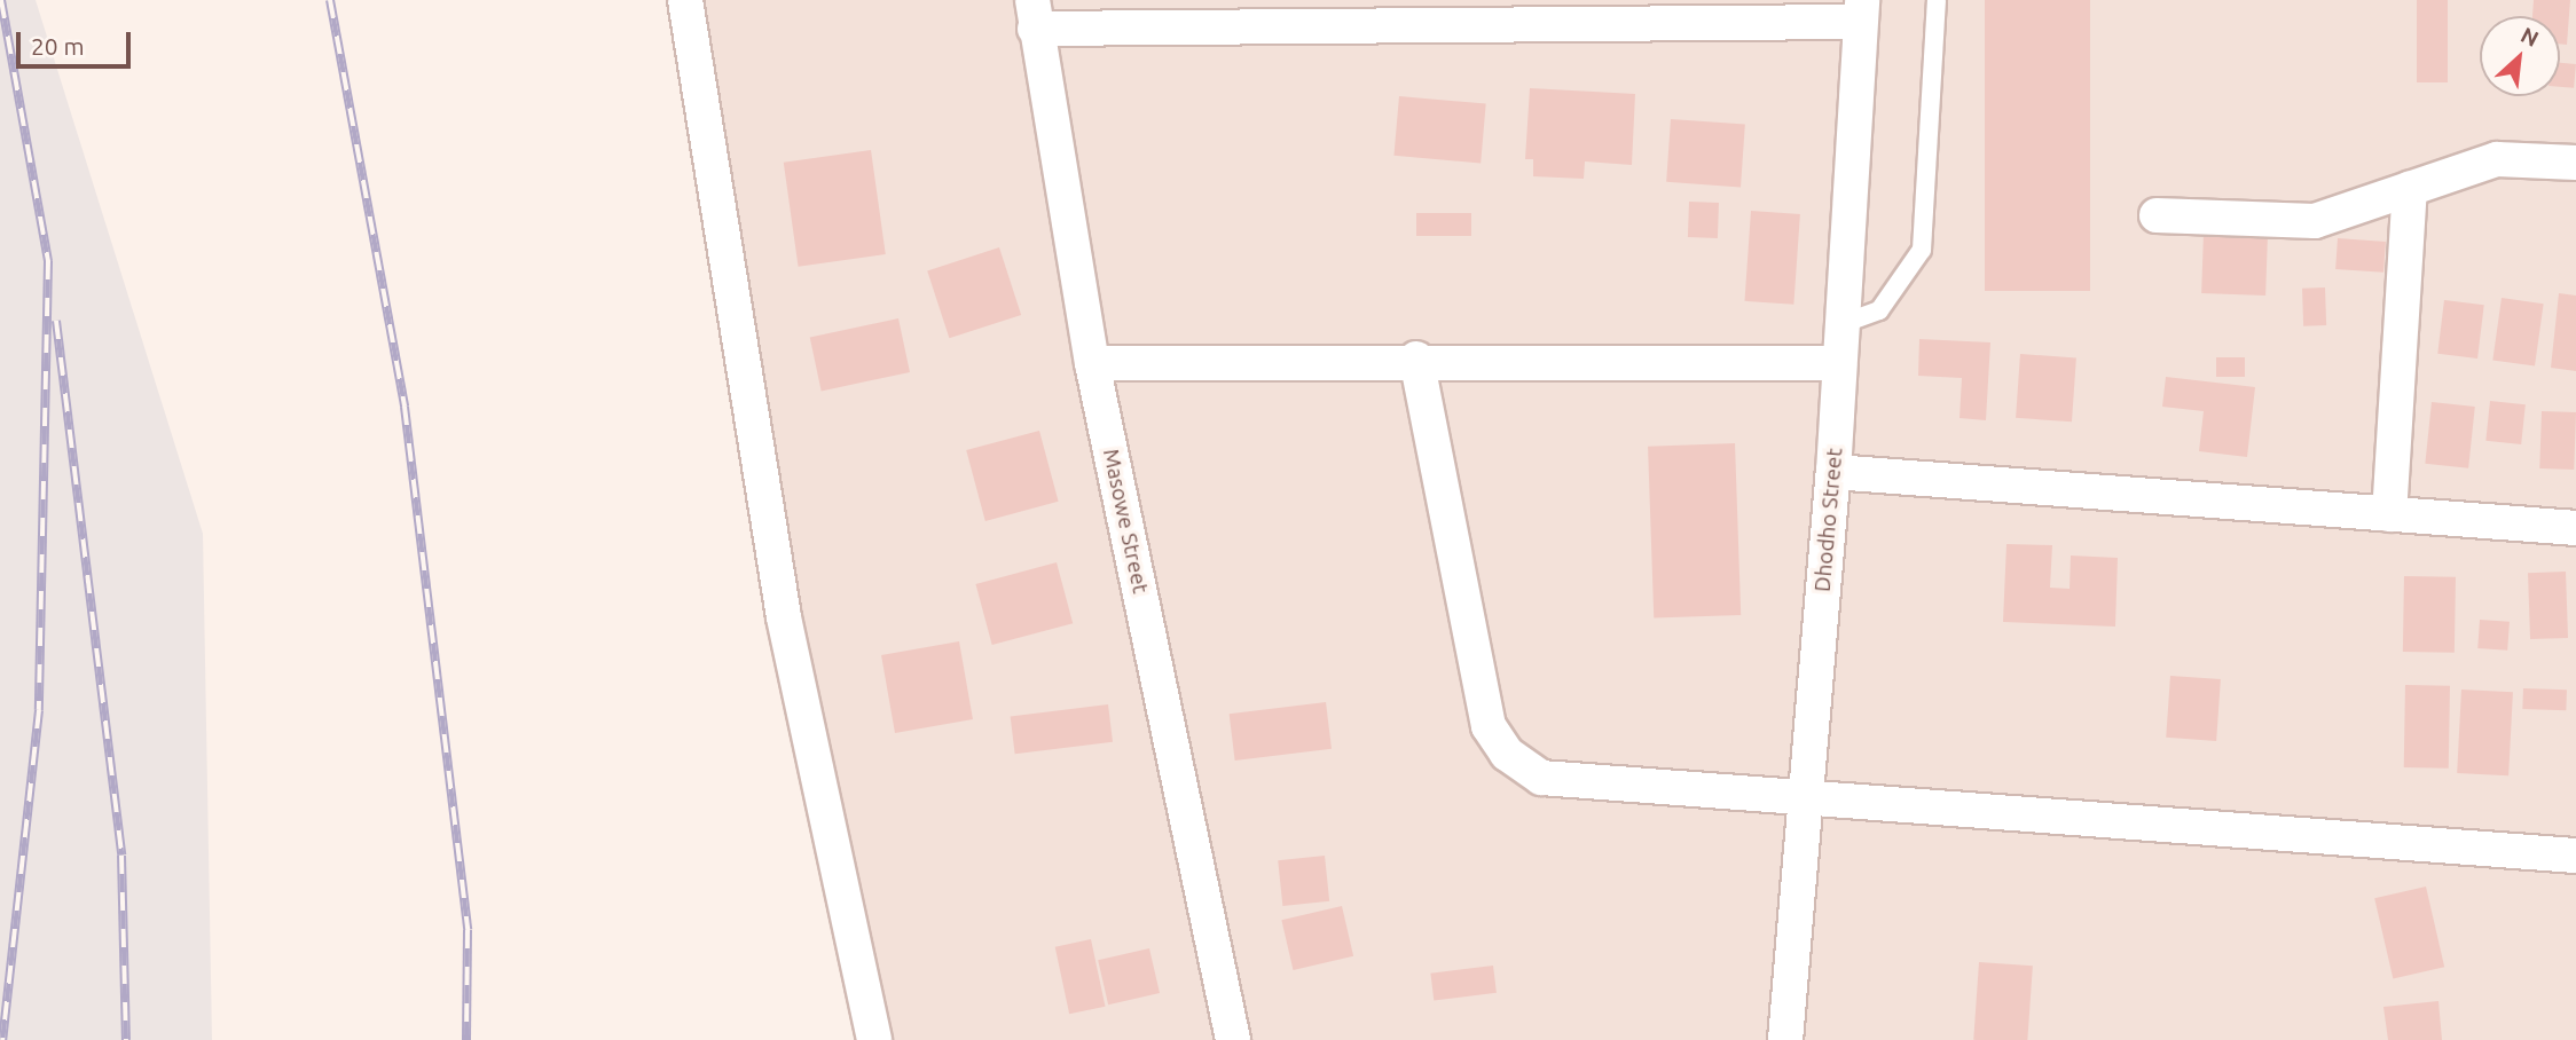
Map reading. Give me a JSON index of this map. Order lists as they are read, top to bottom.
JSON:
{
  "streets": {
    "street": ["Dhodho Street", "Masowe Street"]
  },
  "scale_bar": "20 m",
  "north": "top right"
}
